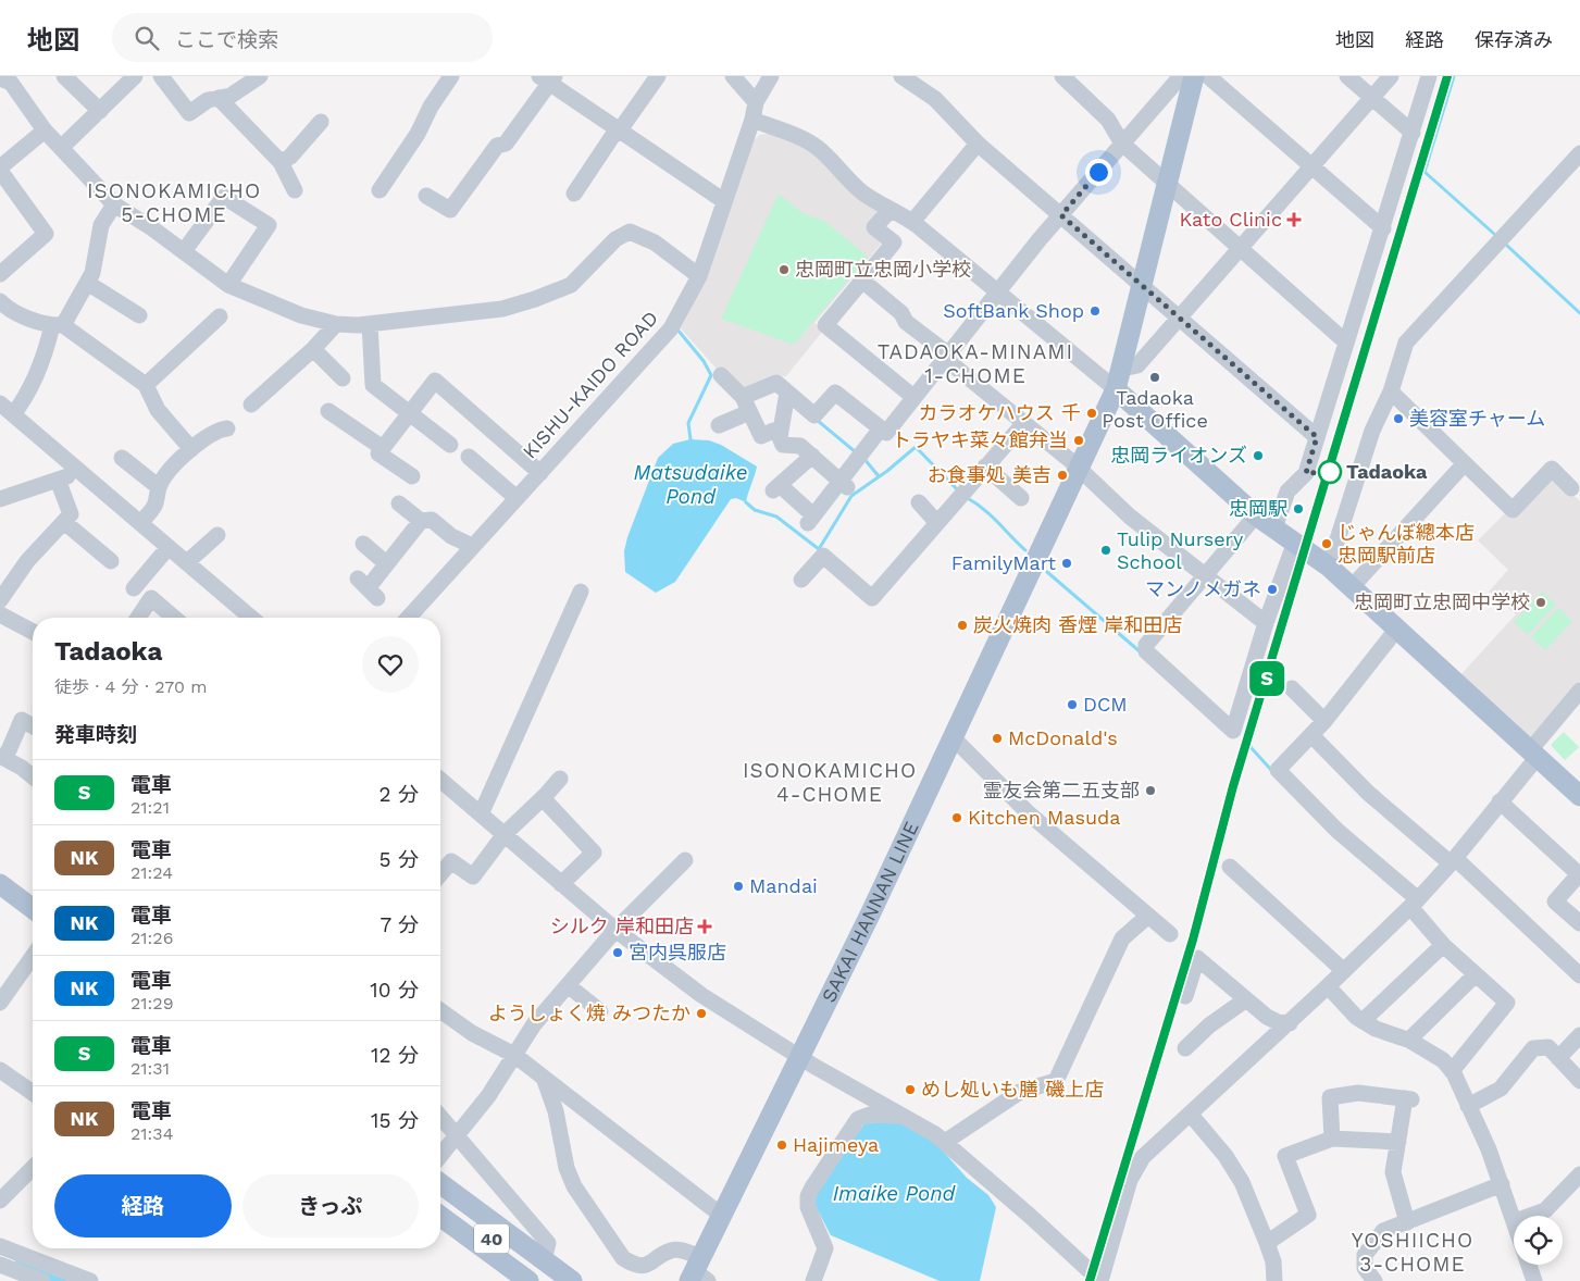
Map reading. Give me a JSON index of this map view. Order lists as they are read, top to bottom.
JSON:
{
  "streets": {
    "main road": ["SAKAI HANNAN LINE", "40"],
    "street": ["KISHU-KAIDO ROAD"]
  },
  "districts": [
    "ISONOKAMICHO 5-CHOME",
    "TADAOKA-MINAMI 1-CHOME",
    "ISONOKAMICHO 4-CHOME",
    "YOSHIICHO 3-CHOME"
  ],
  "water": ["Matsudaike Pond", "Imaike Pond"],
  "places": {
    "health": ["Kato Clinic", "シルク 岸和田店"],
    "other": [
      "忠岡町立忠岡小学校",
      "SoftBank Shop",
      "Tadaoka Post Office",
      "カラオケハウス 千",
      "美容室チャーム",
      "トラヤキ菜々館弁当",
      "忠岡ライオンズ",
      "Tadaoka",
      "お食事処 美吉",
      "忠岡駅",
      "じゃんぼ總本店 忠岡駅前店",
      "Tulip Nursery School",
      "FamilyMart",
      "マンノメガネ",
      "忠岡町立忠岡中学校",
      "炭火焼肉 香煙 岸和田店",
      "DCM",
      "McDonald's",
      "霊友会第二五支部",
      "Kitchen Masuda",
      "Mandai",
      "宮内呉服店",
      "ようしょく焼 みつたか",
      "めし処いも膳 磯上店",
      "Hajimeya"
    ]
  },
  "page": {
    "header": "地図",
    "search": "ここで検索",
    "nav": ["地図", "経路", "保存済み"],
    "on_map": "S",
    "heading": [
      ["Tadaoka", "徒歩 · 4 分 · 270 m"],
      "発車時刻"
    ],
    "list": [
      {
        "mark": "S",
        "name": "電車",
        "note": "21:21",
        "value": "2 分"
      },
      {
        "mark": "NK",
        "name": "電車",
        "note": "21:24",
        "value": "5 分"
      },
      {
        "mark": "NK",
        "name": "電車",
        "note": "21:26",
        "value": "7 分"
      },
      {
        "mark": "NK",
        "name": "電車",
        "note": "21:29",
        "value": "10 分"
      },
      {
        "mark": "S",
        "name": "電車",
        "note": "21:31",
        "value": "12 分"
      },
      {
        "mark": "NK",
        "name": "電車",
        "note": "21:34",
        "value": "15 分"
      }
    ],
    "buttons": ["経路", "きっぷ"]
  }
}
